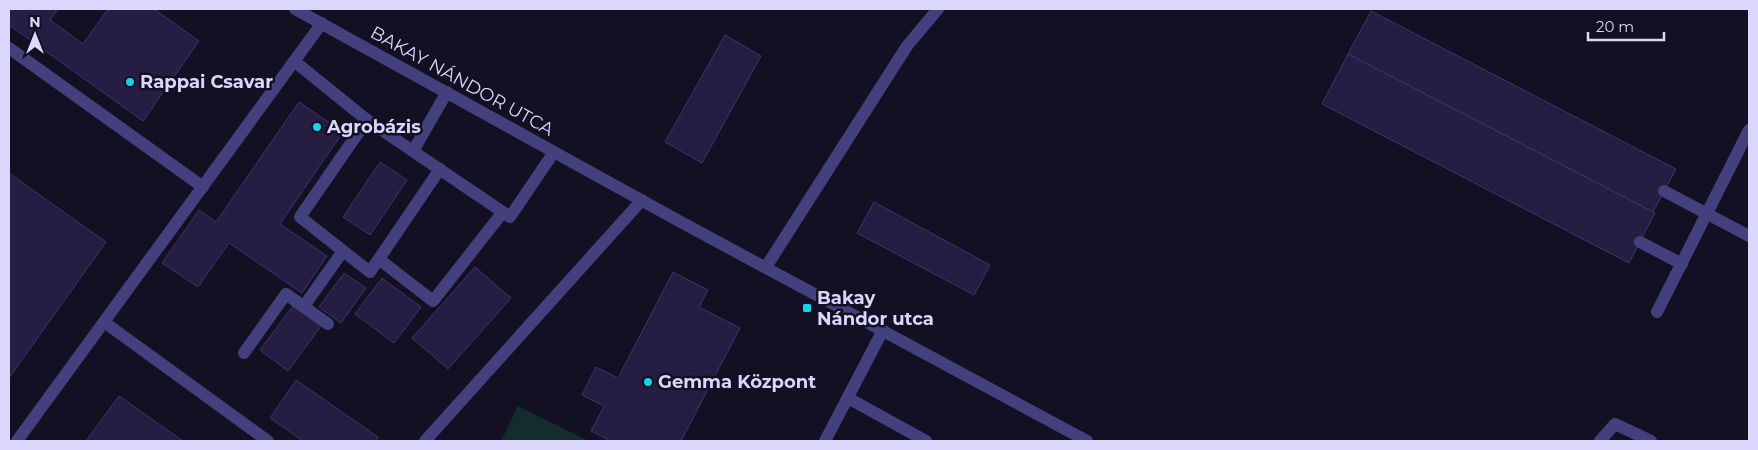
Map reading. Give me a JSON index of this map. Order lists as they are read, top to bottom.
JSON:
{
  "streets": {
    "street": ["BAKAY NÁNDOR UTCA"]
  },
  "places": {
    "other": ["Rappai Csavar", "Agrobázis", "Gemma Központ"],
    "transit": ["Bakay Nándor utca"]
  },
  "scale_bar": "20 m",
  "north": "top"
}
